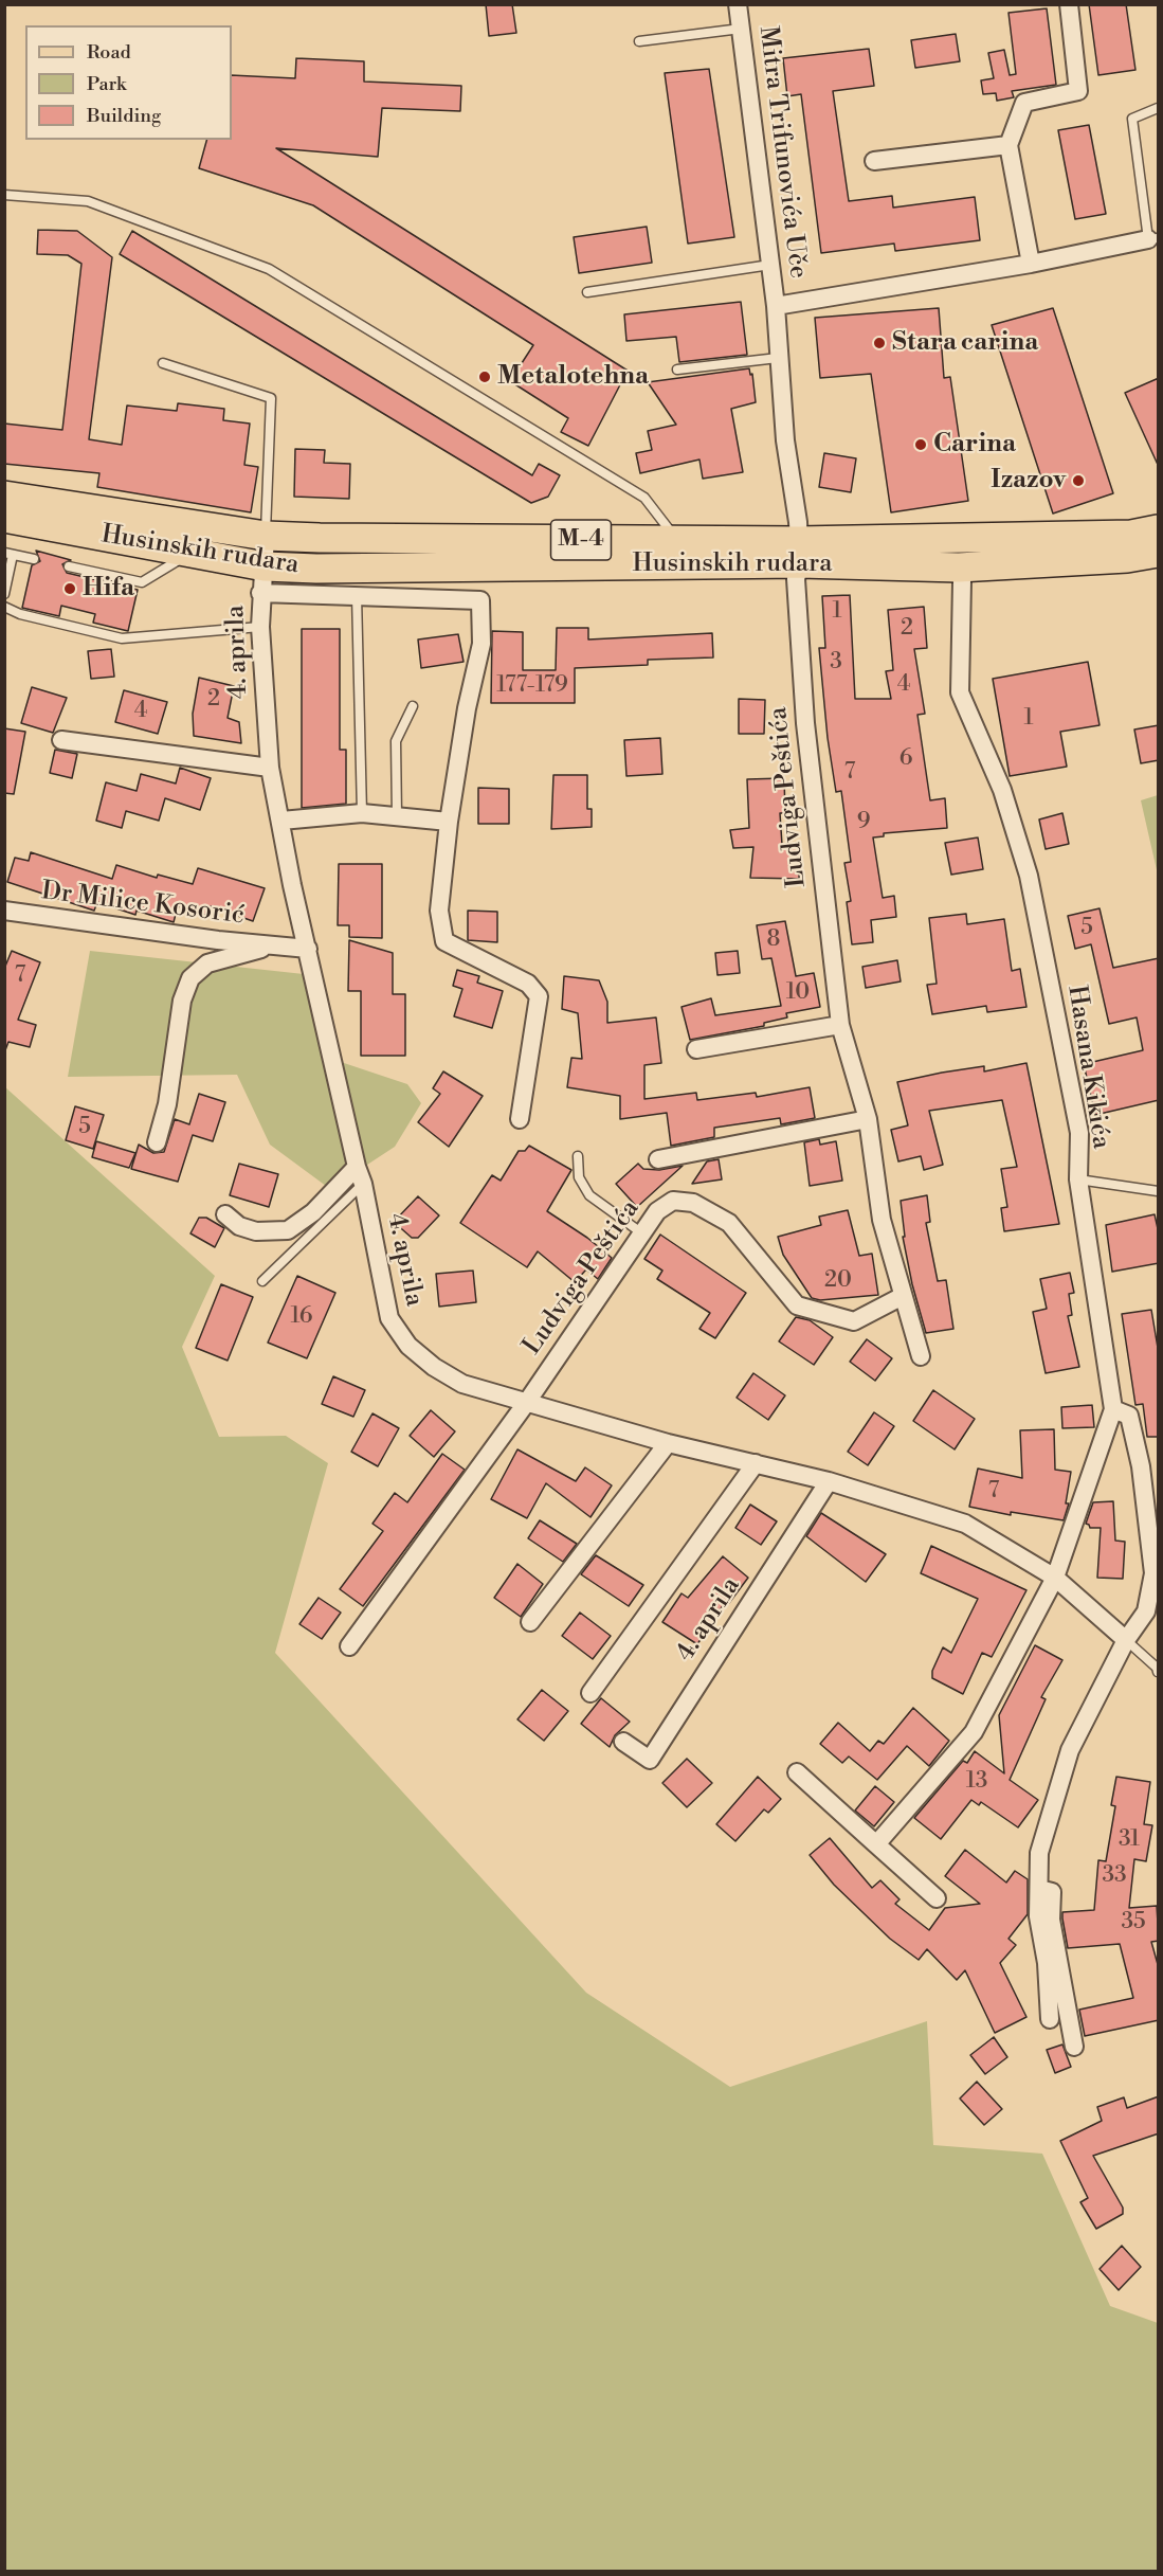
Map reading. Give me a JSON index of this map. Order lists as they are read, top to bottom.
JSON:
{
  "streets": {
    "main road": ["M-4", "Husinskih rudara"],
    "street": [
      "Mitra Trifunovića Uče",
      "4. aprila",
      "Ludviga Peštića",
      "Dr Milice Kosorić",
      "Hasana Kikića"
    ]
  },
  "crossings": [
    ["Mitra Trifunovića Uče", "Husinskih rudara"],
    ["Mitra Trifunovića Uče", "Ludviga Peštića"],
    ["Husinskih rudara", "4. aprila"],
    ["Husinskih rudara", "Ludviga Peštića"],
    ["Husinskih rudara", "Hasana Kikića"],
    ["4. aprila", "Ludviga Peštića"],
    ["4. aprila", "Dr Milice Kosorić"],
    ["4. aprila", "Hasana Kikića"]
  ],
  "places": [
    "Stara carina",
    "Metalotehna",
    "Carina",
    "Izazov",
    "Hifa"
  ],
  "house_numbers": [
    "1",
    "2",
    "3",
    "4",
    "177-179",
    "2",
    "4",
    "1",
    "6",
    "7",
    "9",
    "5",
    "8",
    "7",
    "10",
    "5",
    "20",
    "16",
    "7",
    "13",
    "31",
    "33",
    "35"
  ],
  "legend": ["Road", "Park", "Building"]
}
